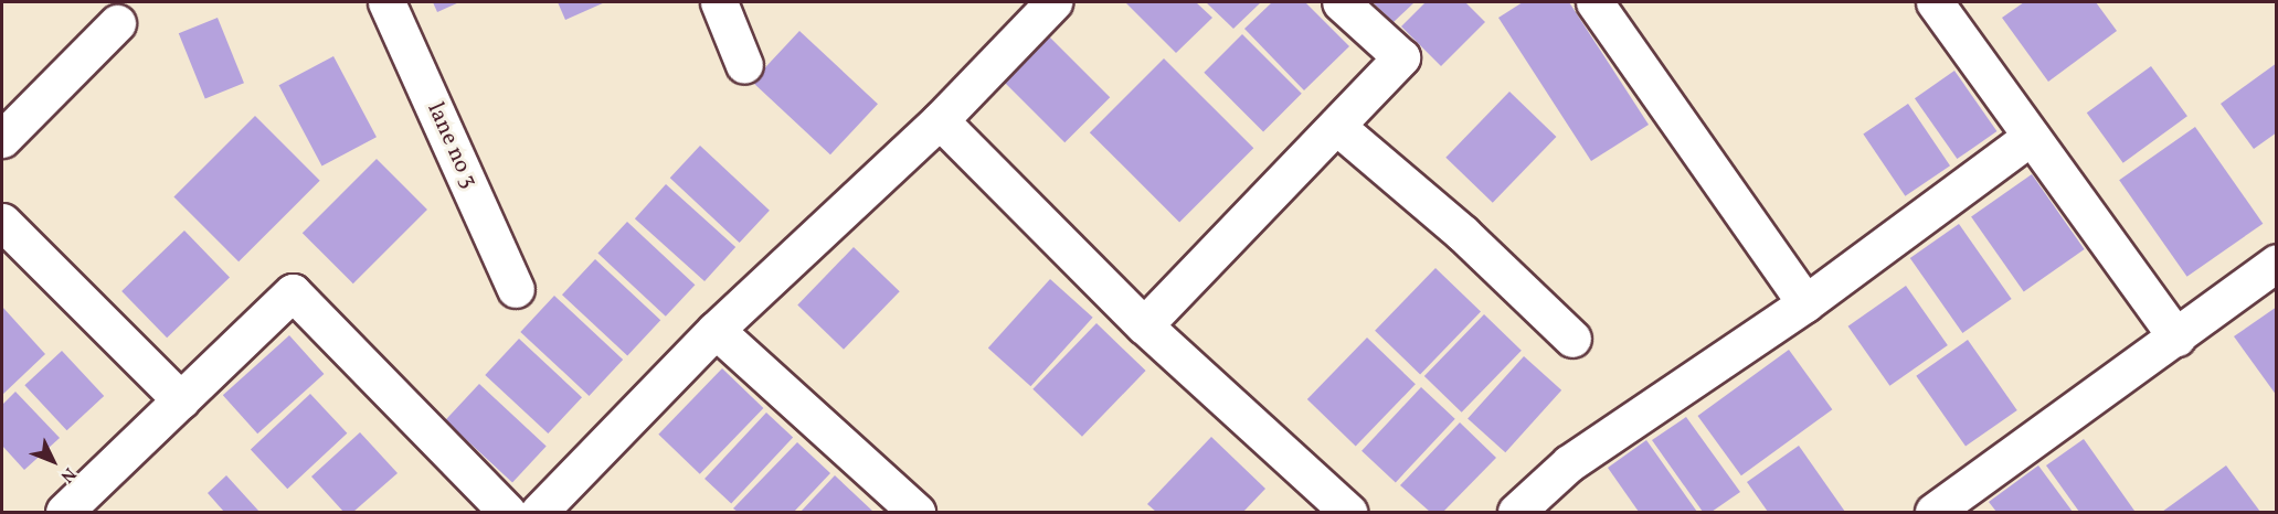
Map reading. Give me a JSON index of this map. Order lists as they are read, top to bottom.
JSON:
{
  "streets": {
    "street": ["lane no 3"]
  },
  "north": "bottom right"
}
